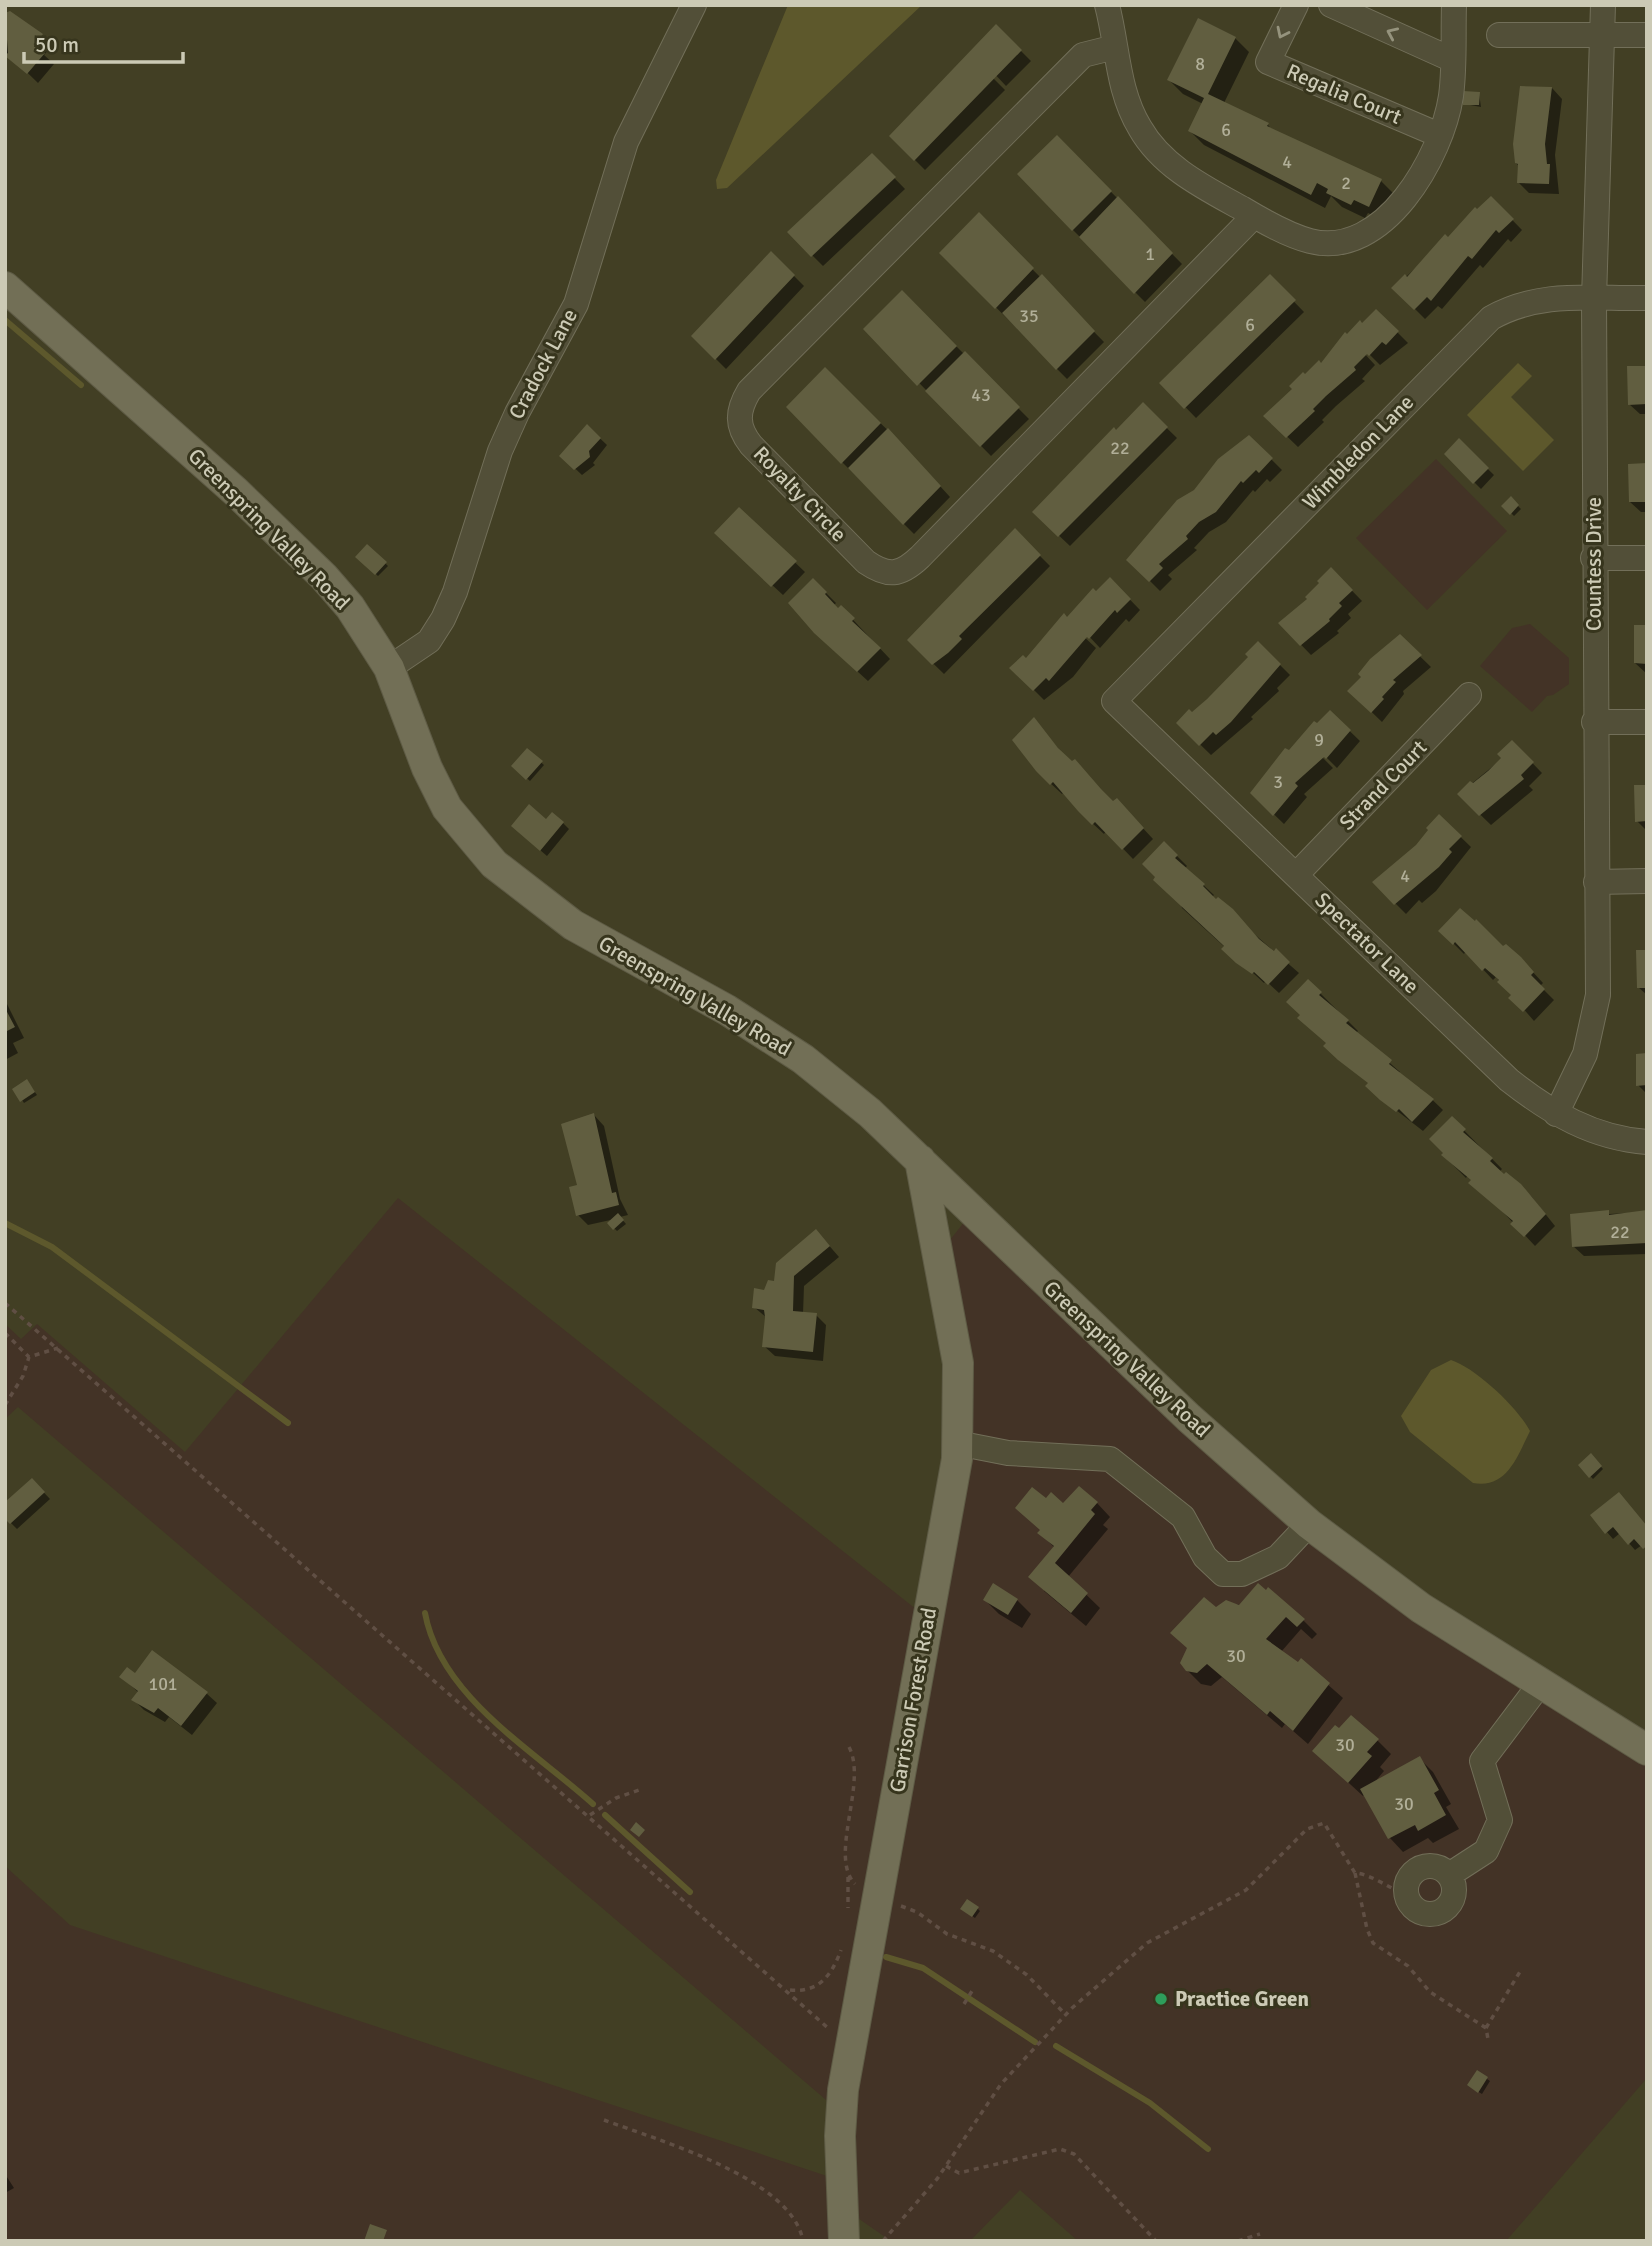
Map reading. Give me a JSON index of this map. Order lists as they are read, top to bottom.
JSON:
{
  "streets": {
    "main road": ["Greenspring Valley Road", "Garrison Forest Road"],
    "street": [
      "Regalia Court",
      "Cradock Lane",
      "Wimbledon Lane",
      "Royalty Circle",
      "Countess Drive",
      "Strand Court",
      "Spectator Lane"
    ]
  },
  "crossings": [
    ["Cradock Lane", "Greenspring Valley Road"],
    ["Wimbledon Lane", "Countess Drive"],
    ["Wimbledon Lane", "Spectator Lane"],
    ["Greenspring Valley Road", "Garrison Forest Road"],
    ["Countess Drive", "Spectator Lane"],
    ["Strand Court", "Spectator Lane"]
  ],
  "places": ["Practice Green"],
  "house_numbers": [
    "8",
    "6",
    "4",
    "2",
    "1",
    "35",
    "6",
    "43",
    "22",
    "9",
    "3",
    "4",
    "22",
    "30",
    "101",
    "30",
    "30"
  ],
  "scale_bar": "50 m"
}
